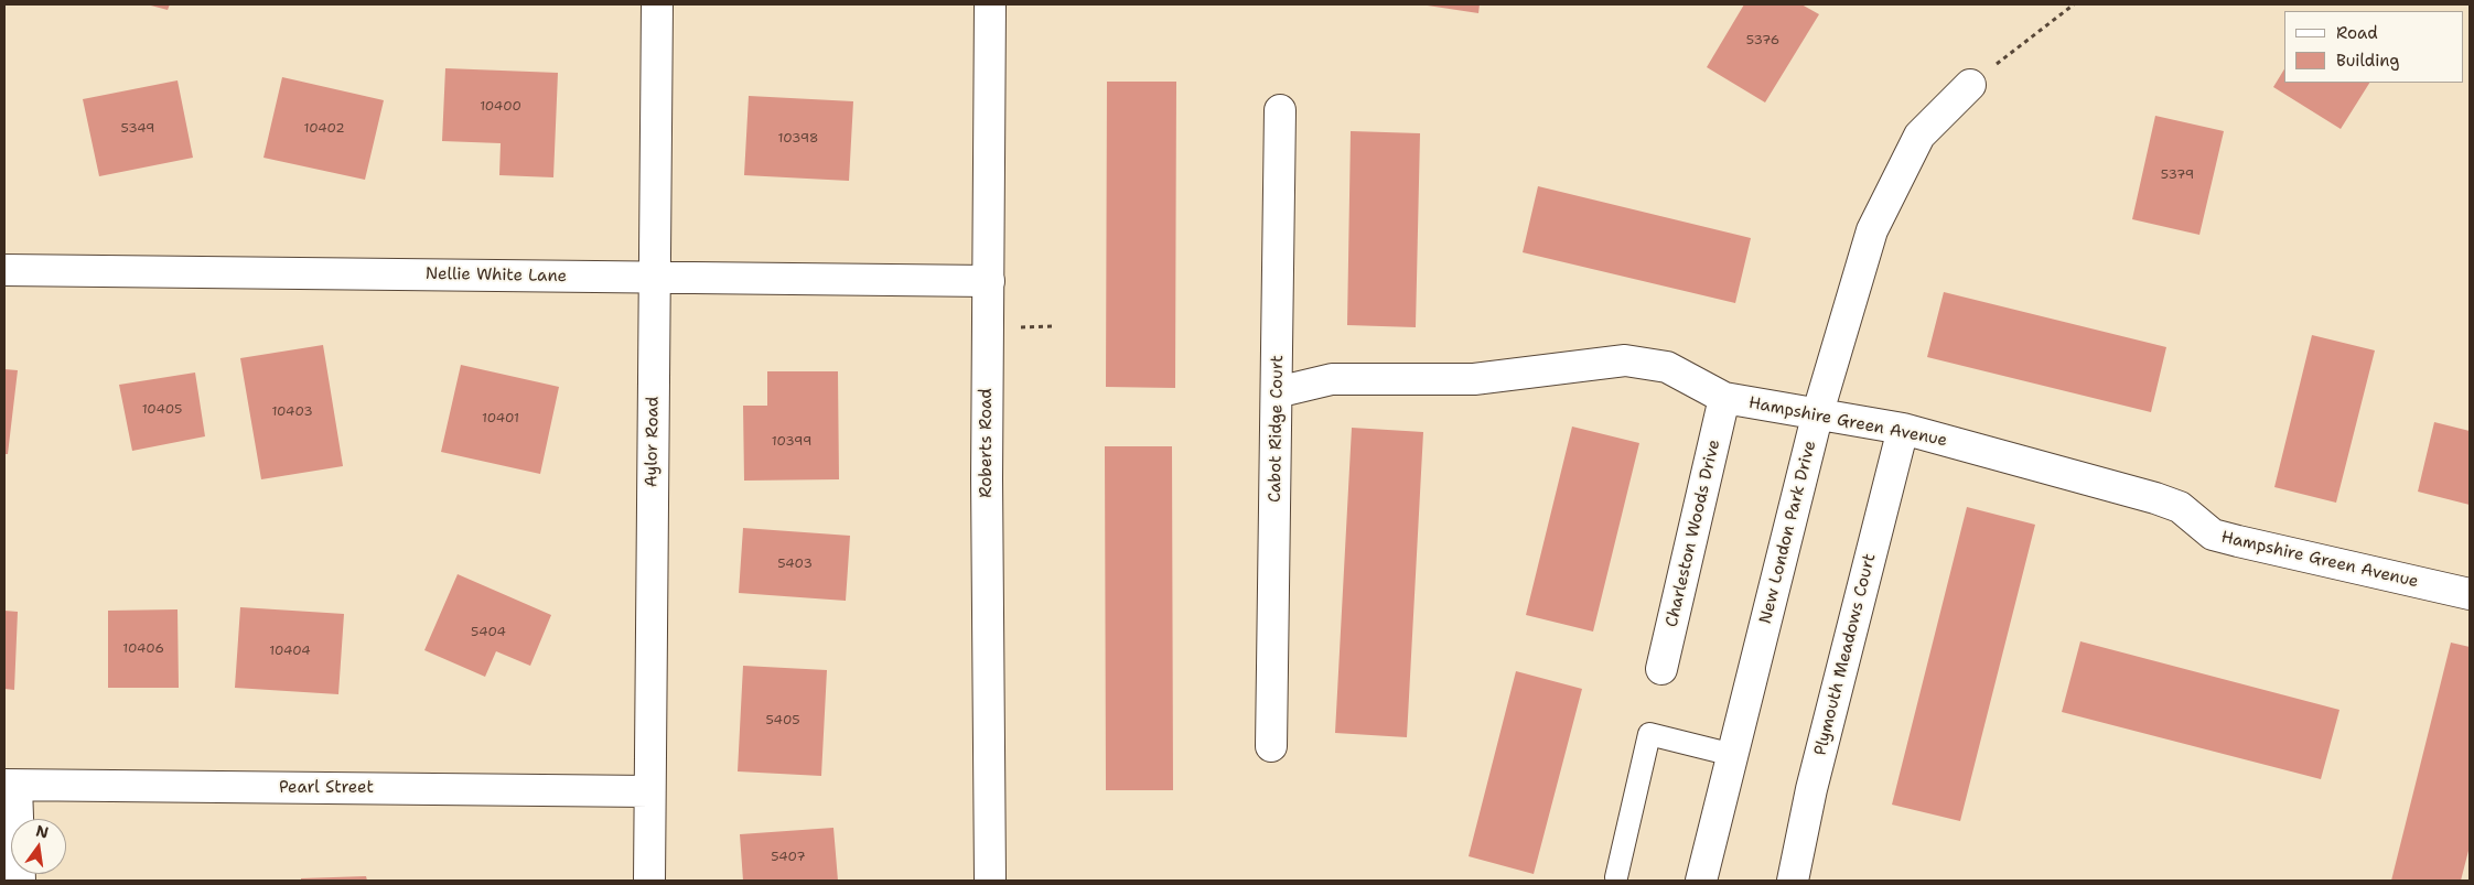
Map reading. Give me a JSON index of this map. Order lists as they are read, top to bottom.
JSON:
{
  "streets": {
    "street": [
      "Nellie White Lane",
      "Hampshire Green Avenue",
      "Cabot Ridge Court",
      "Aylor Road",
      "Roberts Road",
      "New London Park Drive",
      "Charleston Woods Drive",
      "Plymouth Meadows Court",
      "Pearl Street"
    ]
  },
  "crossings": [
    ["Nellie White Lane", "Aylor Road"],
    ["Nellie White Lane", "Roberts Road"],
    ["Hampshire Green Avenue", "Cabot Ridge Court"],
    ["Hampshire Green Avenue", "New London Park Drive"],
    ["Hampshire Green Avenue", "Charleston Woods Drive"],
    ["Hampshire Green Avenue", "Plymouth Meadows Court"],
    ["Aylor Road", "Pearl Street"]
  ],
  "house_numbers": [
    "5376",
    "10400",
    "5349",
    "10402",
    "10398",
    "5379",
    "10405",
    "10403",
    "10401",
    "10399",
    "5403",
    "5404",
    "10406",
    "10404",
    "5405",
    "5407"
  ],
  "legend": ["Road", "Building"],
  "north": "top"
}
